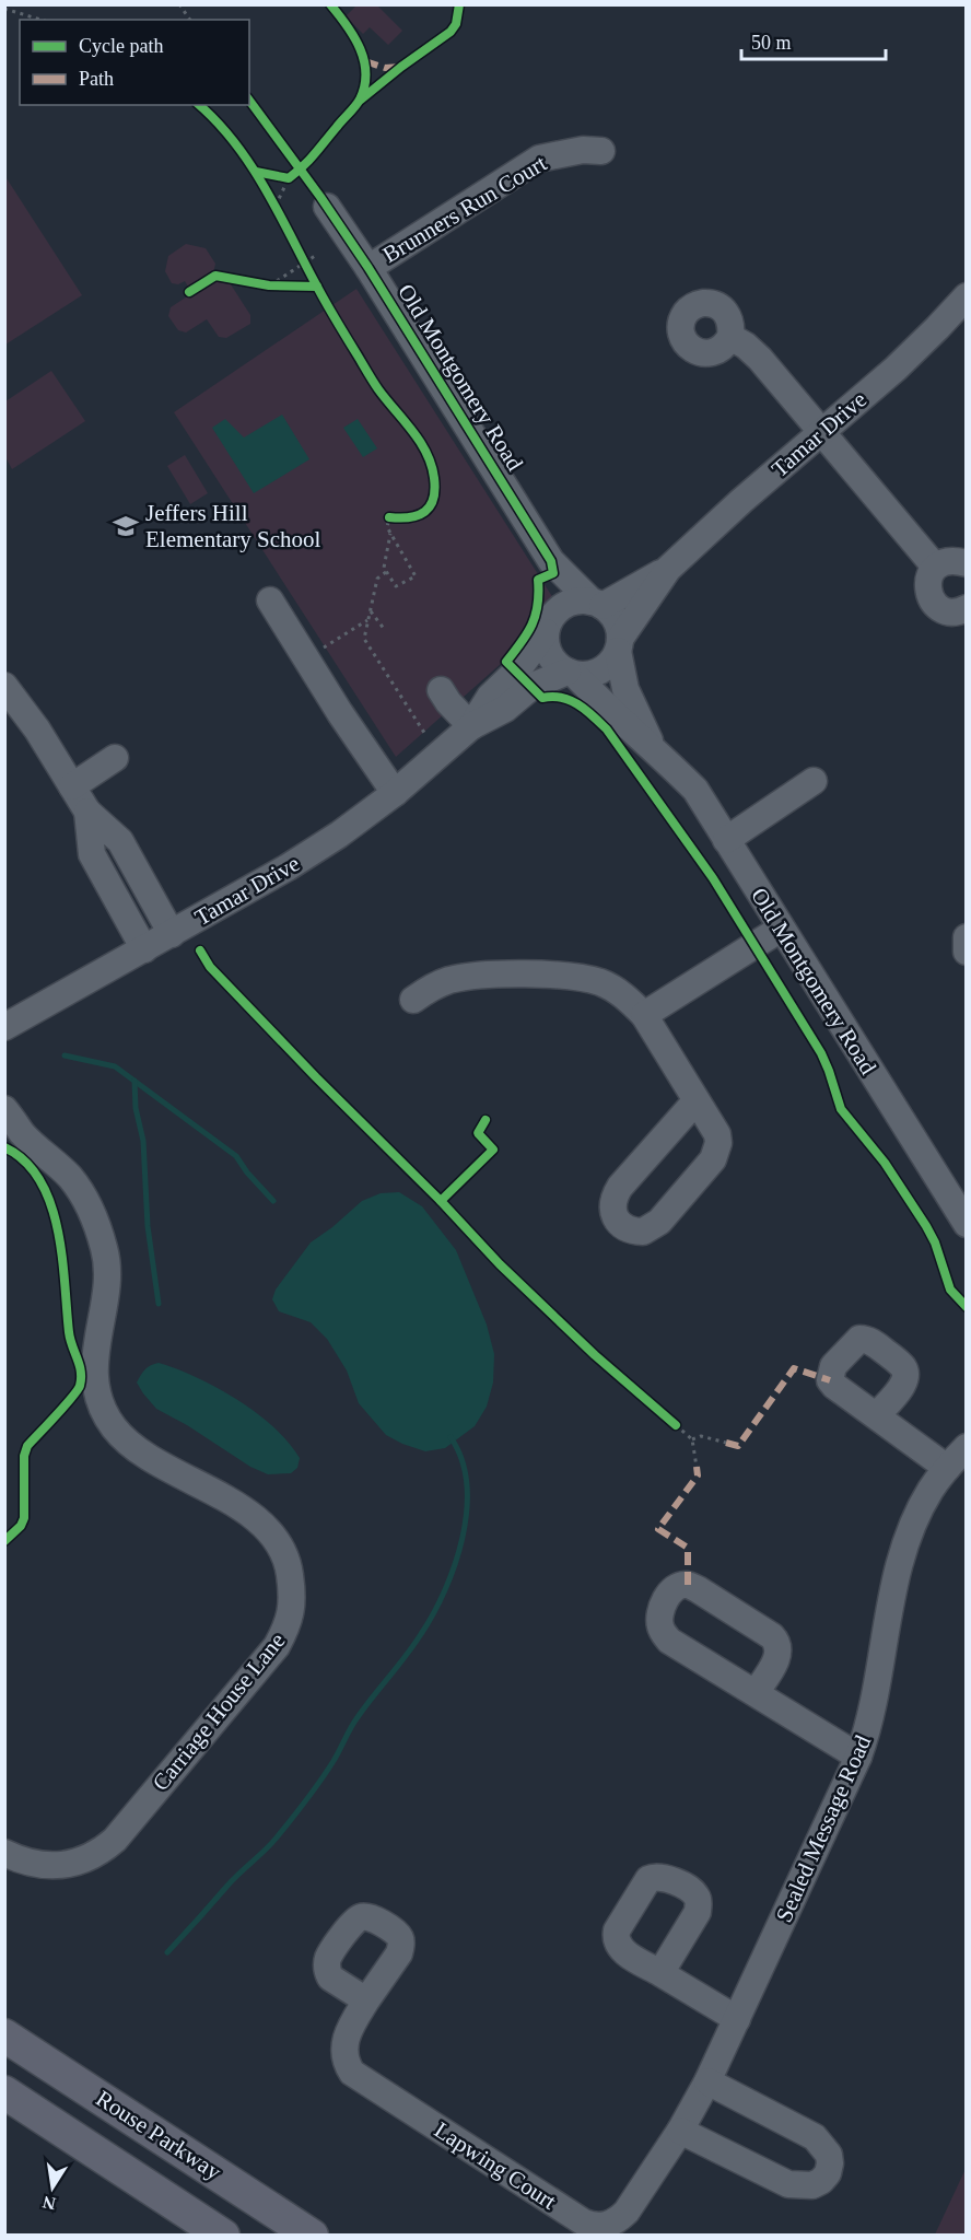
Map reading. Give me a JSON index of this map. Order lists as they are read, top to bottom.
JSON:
{
  "streets": {
    "main road": ["Rouse Parkway"],
    "street": [
      "Brunners Run Court",
      "Old Montgomery Road",
      "Tamar Drive",
      "Carriage House Lane",
      "Sealed Message Road",
      "Lapwing Court"
    ]
  },
  "crossings": [
    ["Brunners Run Court", "Old Montgomery Road"],
    ["Old Montgomery Road", "Tamar Drive"],
    ["Sealed Message Road", "Lapwing Court"]
  ],
  "places": {
    "school or university": ["Jeffers Hill Elementary School"]
  },
  "legend": ["Cycle path", "Path"],
  "scale_bar": "50 m",
  "north": "bottom"
}
